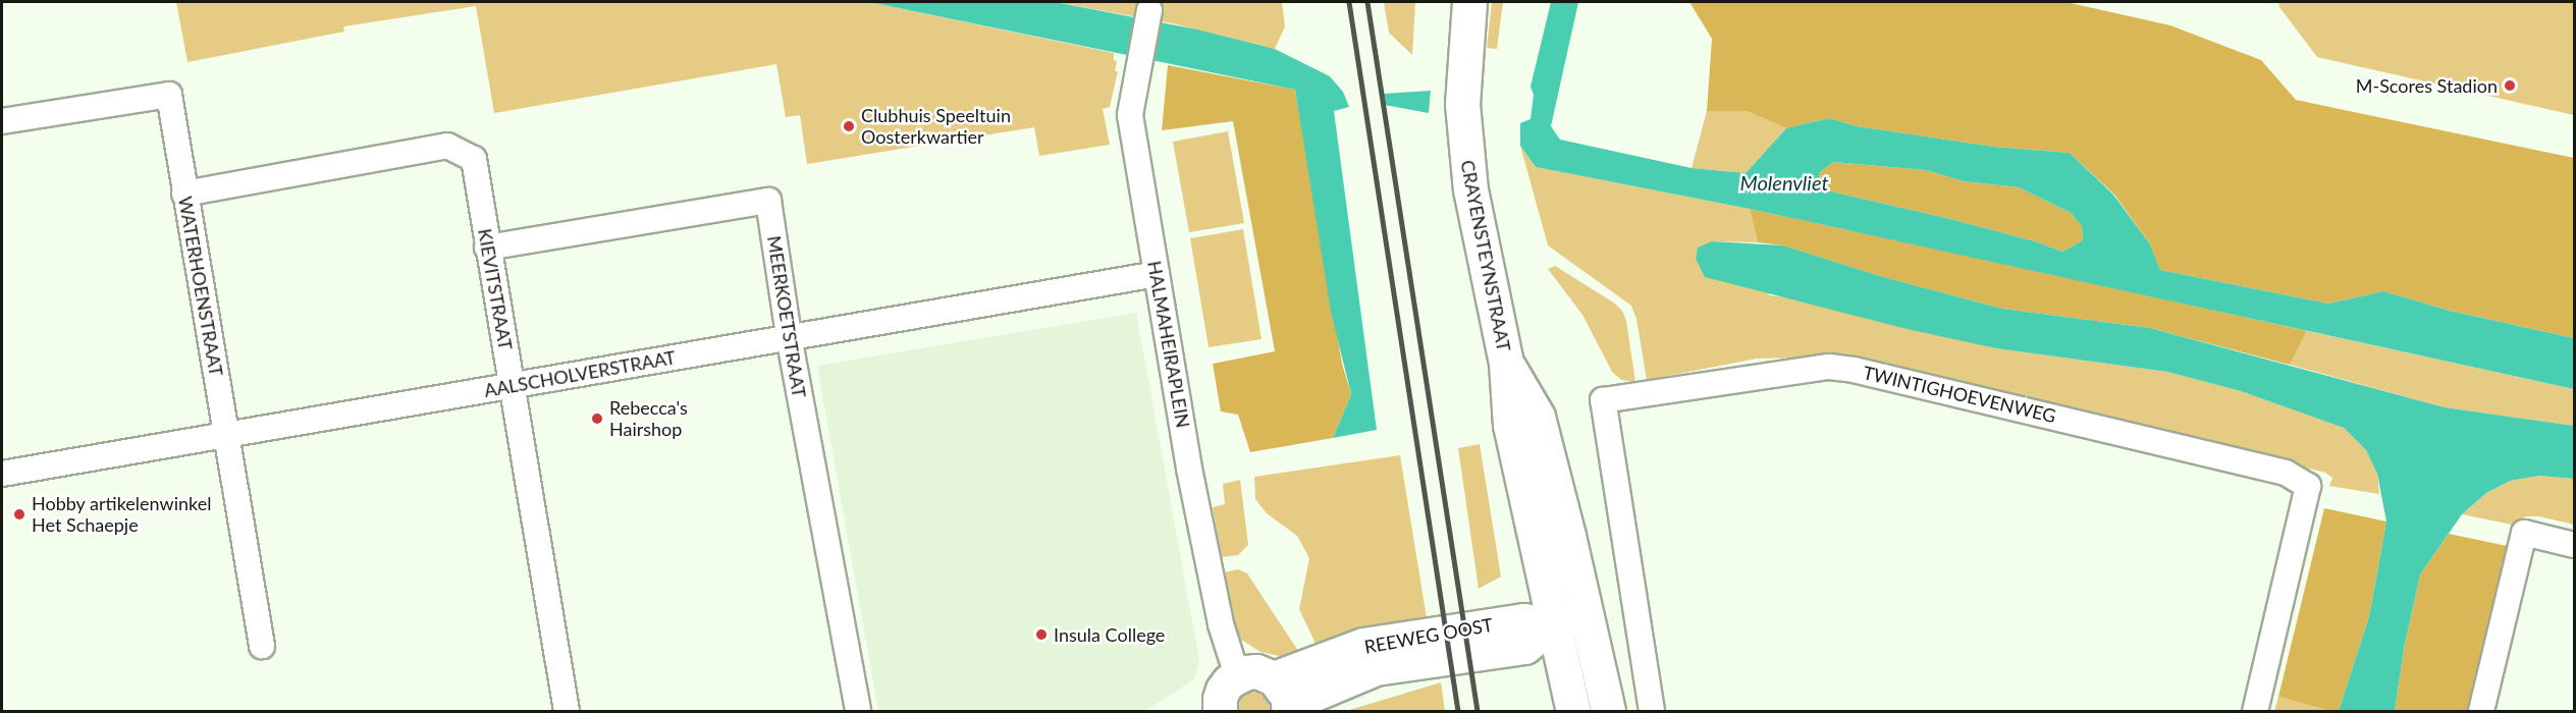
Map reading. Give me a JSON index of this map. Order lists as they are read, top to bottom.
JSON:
{
  "streets": {
    "main road": ["CRAYENSTEYNSTRAAT", "REEWEG OOST"],
    "street": [
      "WATERHOENSTRAAT",
      "KIEVITSTRAAT",
      "MEERKOETSTRAAT",
      "HALMAHEIRAPLEIN",
      "AALSCHOLVERSTRAAT",
      "TWINTIGHOEVENWEG"
    ]
  },
  "crossings": [
    ["CRAYENSTEYNSTRAAT", "REEWEG OOST"],
    ["WATERHOENSTRAAT", "KIEVITSTRAAT"],
    ["WATERHOENSTRAAT", "AALSCHOLVERSTRAAT"],
    ["KIEVITSTRAAT", "MEERKOETSTRAAT"],
    ["KIEVITSTRAAT", "AALSCHOLVERSTRAAT"],
    ["MEERKOETSTRAAT", "AALSCHOLVERSTRAAT"],
    ["HALMAHEIRAPLEIN", "AALSCHOLVERSTRAAT"]
  ],
  "water": ["Molenvliet"],
  "places": [
    "M-Scores Stadion",
    "Clubhuis Speeltuin Oosterkwartier",
    "Rebecca's Hairshop",
    "Hobby artikelenwinkel Het Schaepje",
    "Insula College"
  ]
}
